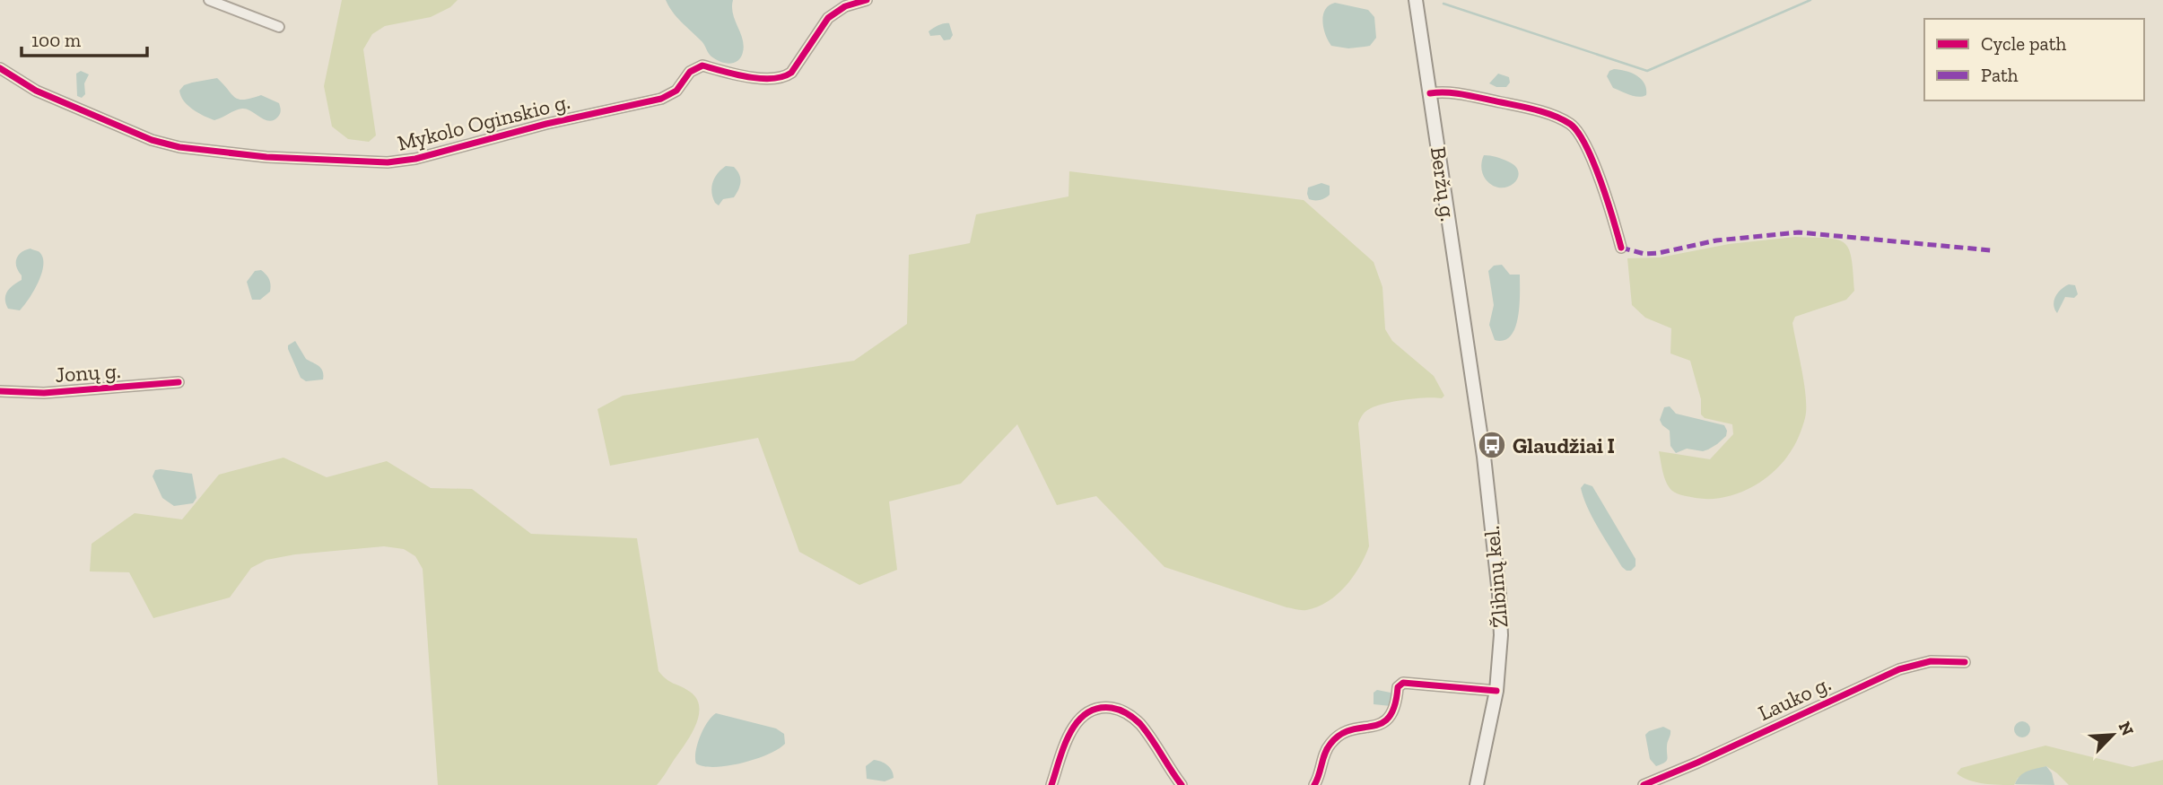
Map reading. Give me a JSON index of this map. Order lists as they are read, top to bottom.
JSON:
{
  "streets": {
    "main road": ["Beržų g.", "Žlibinų kel."],
    "street": ["Mykolo Oginskio g.", "Jonų g.", "Lauko g."]
  },
  "crossings": [
    ["Beržų g.", "Žlibinų kel."]
  ],
  "places": {
    "bus stop": ["Glaudžiai I"]
  },
  "legend": ["Cycle path", "Path"],
  "scale_bar": "100 m",
  "north": "top right"
}
